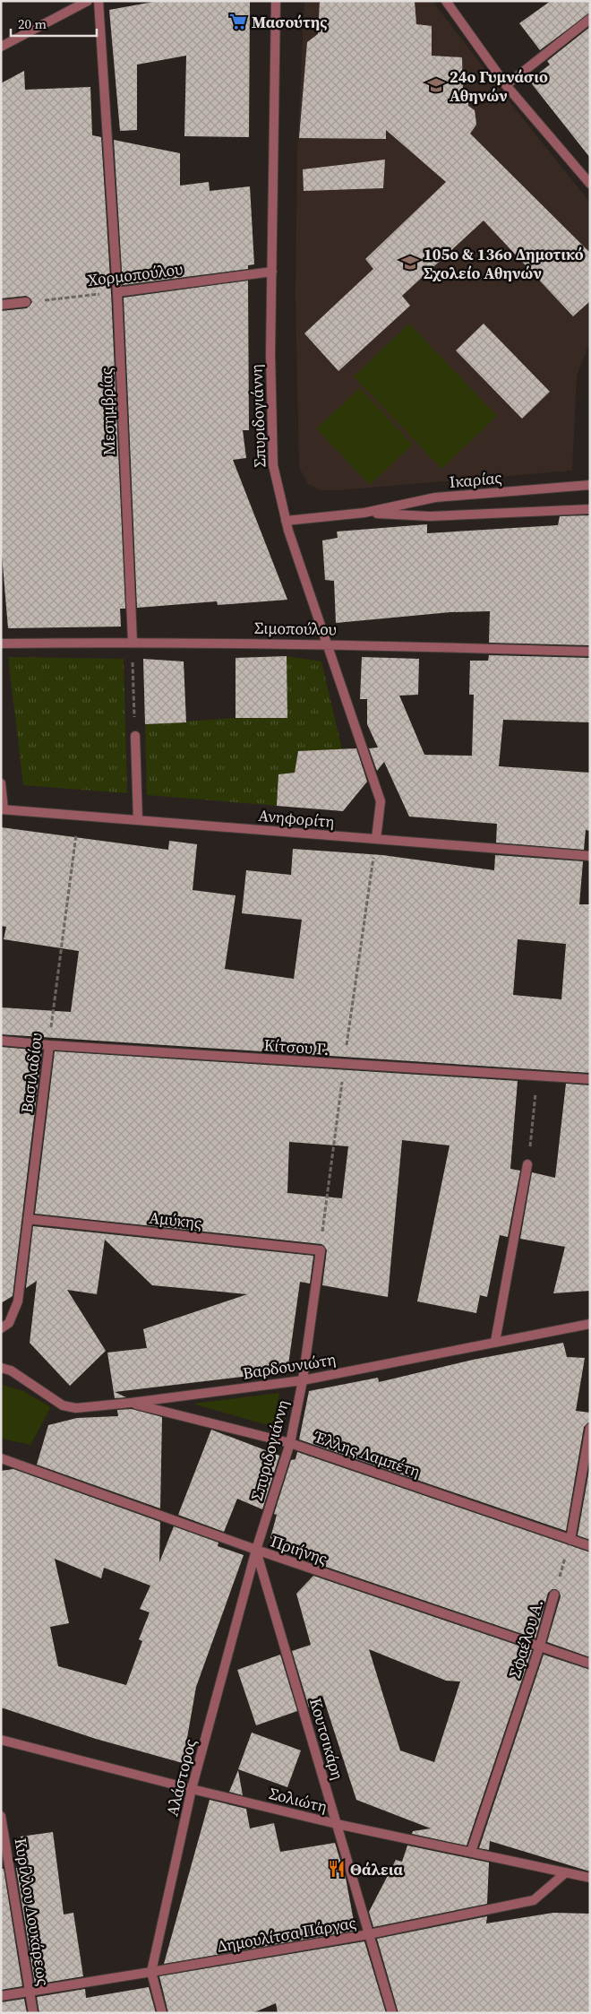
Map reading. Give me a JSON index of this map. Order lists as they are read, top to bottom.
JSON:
{
  "streets": {
    "street": [
      "Χορμοπούλου",
      "Μεσημβρίας",
      "Σπυριδογιάννη",
      "Ικαρίας",
      "Σιμοπούλου",
      "Ανηφορίτη",
      "Κίτσου Γ.",
      "Βασιλαδίου",
      "Αμύκης",
      "Βαρδουνιώτη",
      "Έλλης Λαμπέτη",
      "Πριήνης",
      "Σφαέλου Α.",
      "Κουτσικάρη",
      "Αλάστορος",
      "Σολιώτη",
      "Κυρίλλου Λουκάρεως",
      "Δημουλίτσα Πάργας"
    ]
  },
  "crossings": [
    ["Χορμοπούλου", "Μεσημβρίας"],
    ["Χορμοπούλου", "Σπυριδογιάννη"],
    ["Μεσημβρίας", "Σιμοπούλου"],
    ["Σπυριδογιάννη", "Ικαρίας"],
    ["Σπυριδογιάννη", "Σιμοπούλου"],
    ["Σπυριδογιάννη", "Ανηφορίτη"],
    ["Σπυριδογιάννη", "Αμύκης"],
    ["Σπυριδογιάννη", "Βαρδουνιώτη"],
    ["Σπυριδογιάννη", "Έλλης Λαμπέτη"],
    ["Σπυριδογιάννη", "Πριήνης"],
    ["Σπυριδογιάννη", "Κουτσικάρη"],
    ["Σπυριδογιάννη", "Αλάστορος"],
    ["Ανηφορίτη", "Βασιλαδίου"],
    ["Κίτσου Γ.", "Βασιλαδίου"],
    ["Βασιλαδίου", "Αμύκης"],
    ["Βαρδουνιώτη", "Έλλης Λαμπέτη"],
    ["Έλλης Λαμπέτη", "Σφαέλου Α."],
    ["Πριήνης", "Σφαέλου Α."],
    ["Πριήνης", "Κουτσικάρη"],
    ["Πριήνης", "Αλάστορος"],
    ["Σφαέλου Α.", "Σολιώτη"],
    ["Κουτσικάρη", "Αλάστορος"],
    ["Κουτσικάρη", "Σολιώτη"],
    ["Κουτσικάρη", "Δημουλίτσα Πάργας"],
    ["Αλάστορος", "Σολιώτη"],
    ["Αλάστορος", "Δημουλίτσα Πάργας"],
    ["Σολιώτη", "Δημουλίτσα Πάργας"],
    ["Κυρίλλου Λουκάρεως", "Δημουλίτσα Πάργας"]
  ],
  "places": {
    "supermarket": ["Μασούτης"],
    "school or university": ["24ο Γυμνάσιο Αθηνών", "105ο & 136ο Δημοτικό Σχολείο Αθηνών"],
    "restaurant": ["Θάλεια"]
  },
  "scale_bar": "20 m"
}
